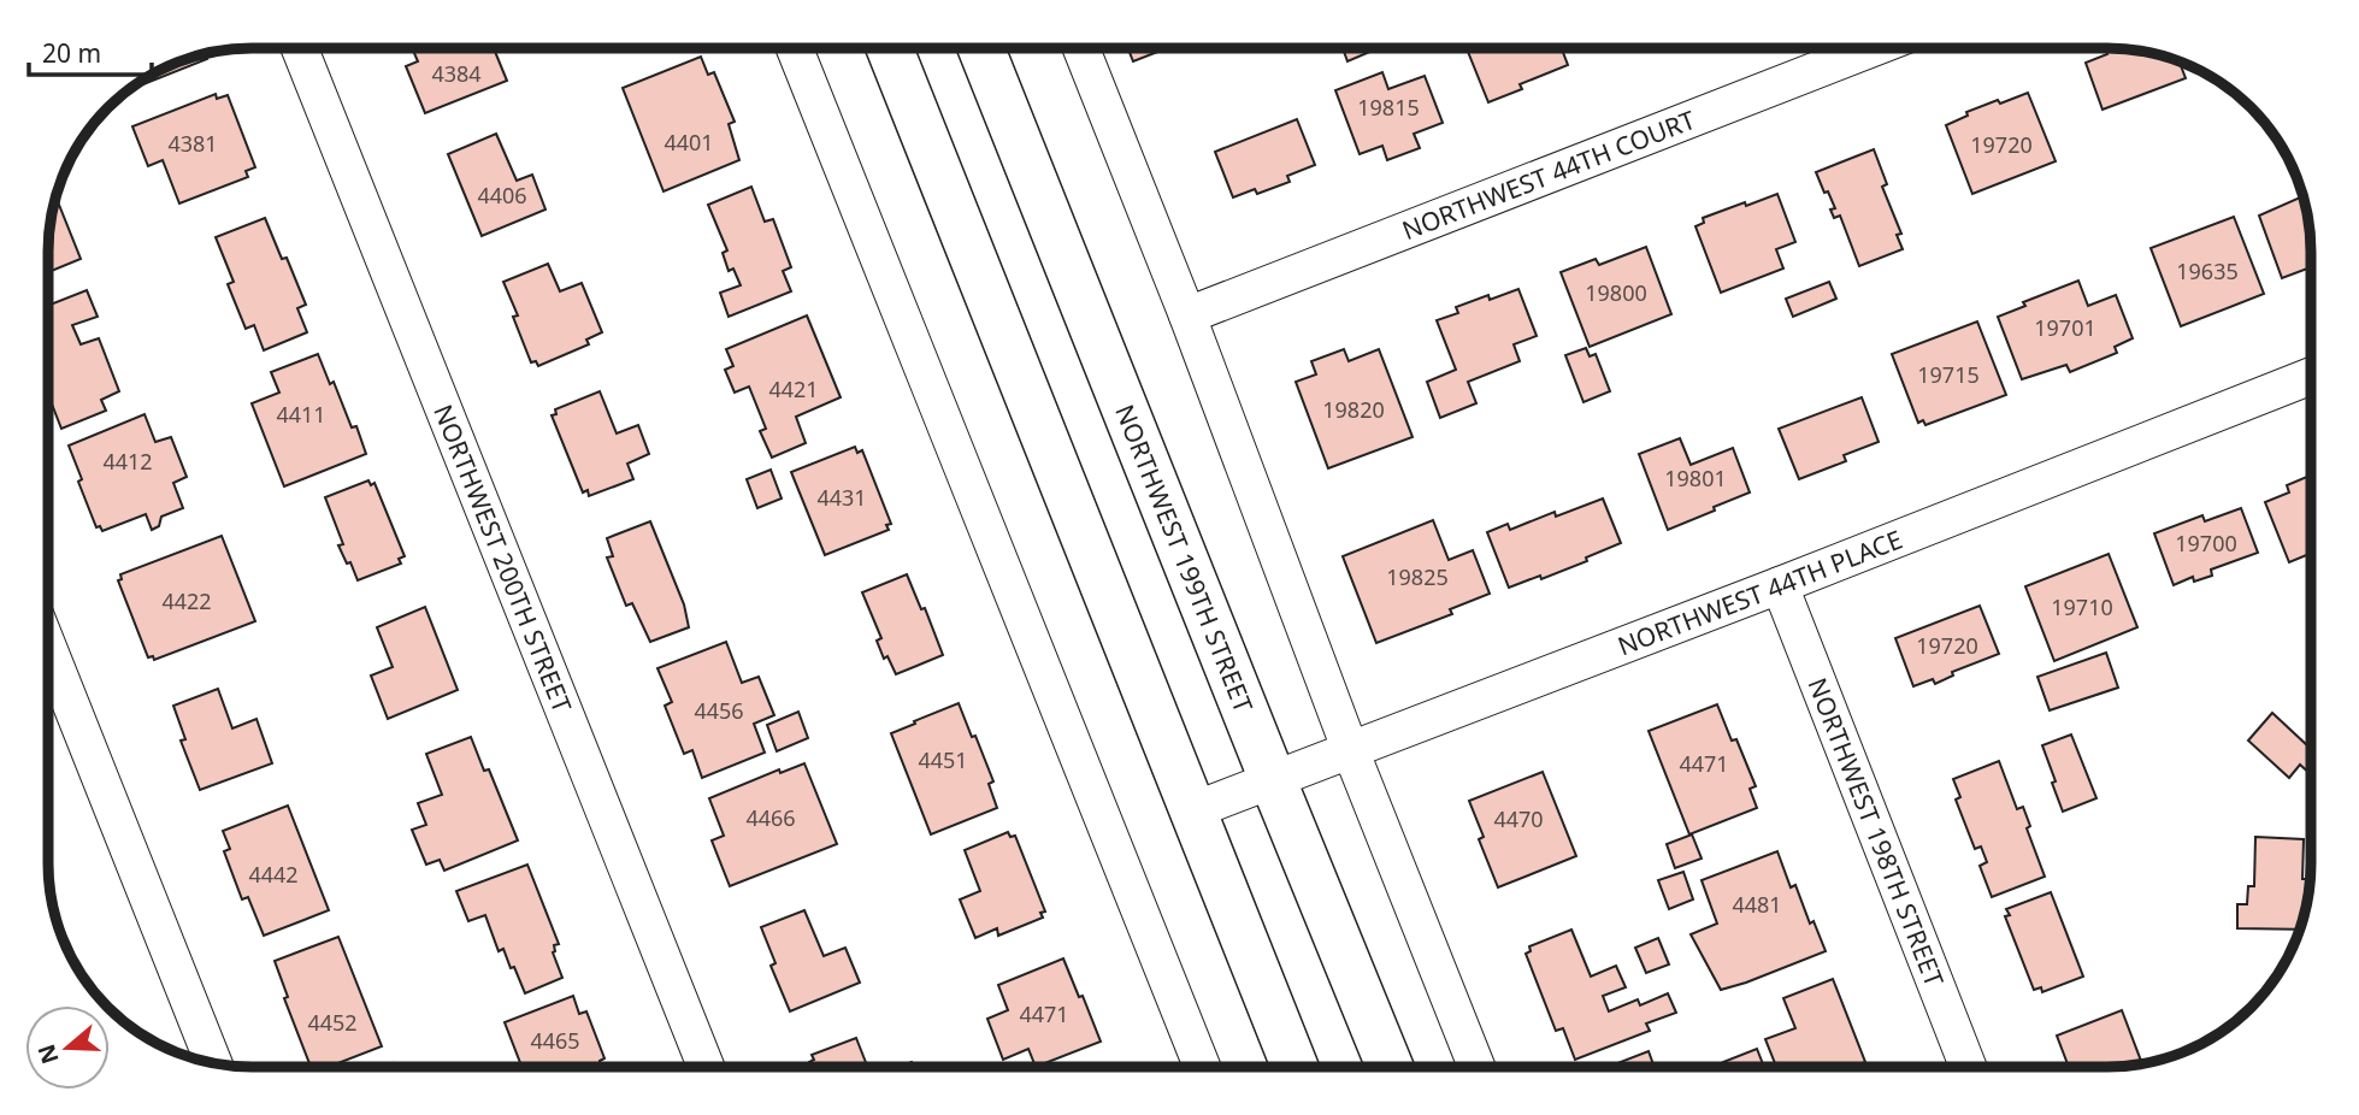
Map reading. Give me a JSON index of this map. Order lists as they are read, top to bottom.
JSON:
{
  "streets": {
    "main road": ["NORTHWEST 199TH STREET"],
    "street": [
      "NORTHWEST 44TH COURT",
      "NORTHWEST 200TH STREET",
      "NORTHWEST 44TH PLACE",
      "NORTHWEST 198TH STREET"
    ]
  },
  "crossings": [
    ["NORTHWEST 199TH STREET", "NORTHWEST 44TH PLACE"],
    ["NORTHWEST 44TH PLACE", "NORTHWEST 198TH STREET"]
  ],
  "house_numbers": [
    "4384",
    "19815",
    "4401",
    "4381",
    "19720",
    "4406",
    "19635",
    "19800",
    "19701",
    "19715",
    "4421",
    "19820",
    "4411",
    "4412",
    "19801",
    "4431",
    "19700",
    "19825",
    "4422",
    "19710",
    "19720",
    "4456",
    "4451",
    "4471",
    "4466",
    "4470",
    "4442",
    "4481",
    "4471",
    "4452",
    "4465"
  ],
  "scale_bar": "20 m",
  "north": "left"
}
